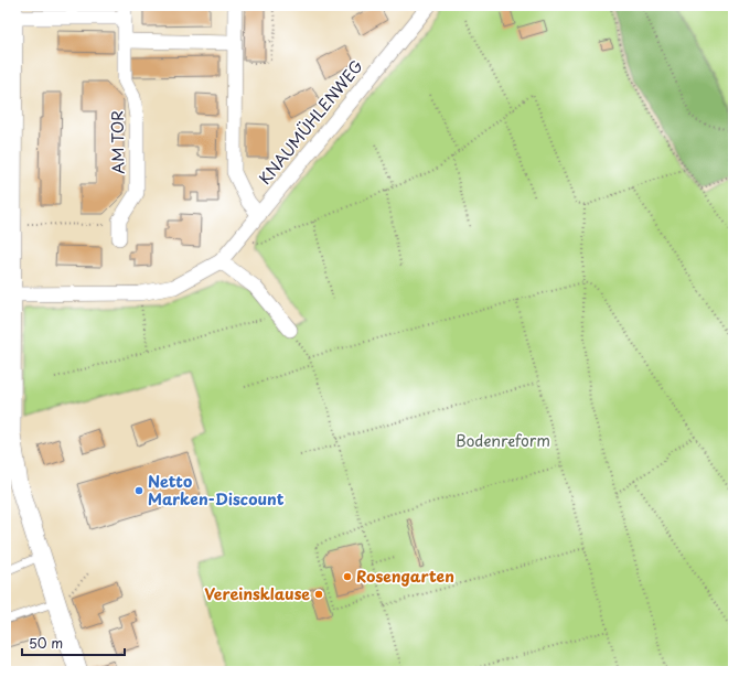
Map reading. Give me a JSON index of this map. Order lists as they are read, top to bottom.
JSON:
{
  "streets": {
    "street": ["KNAUMÜHLENWEG", "AM TOR"]
  },
  "parks": ["Bodenreform"],
  "places": ["Netto Marken-Discount", "Rosengarten", "Vereinsklause"],
  "scale_bar": "50 m"
}
